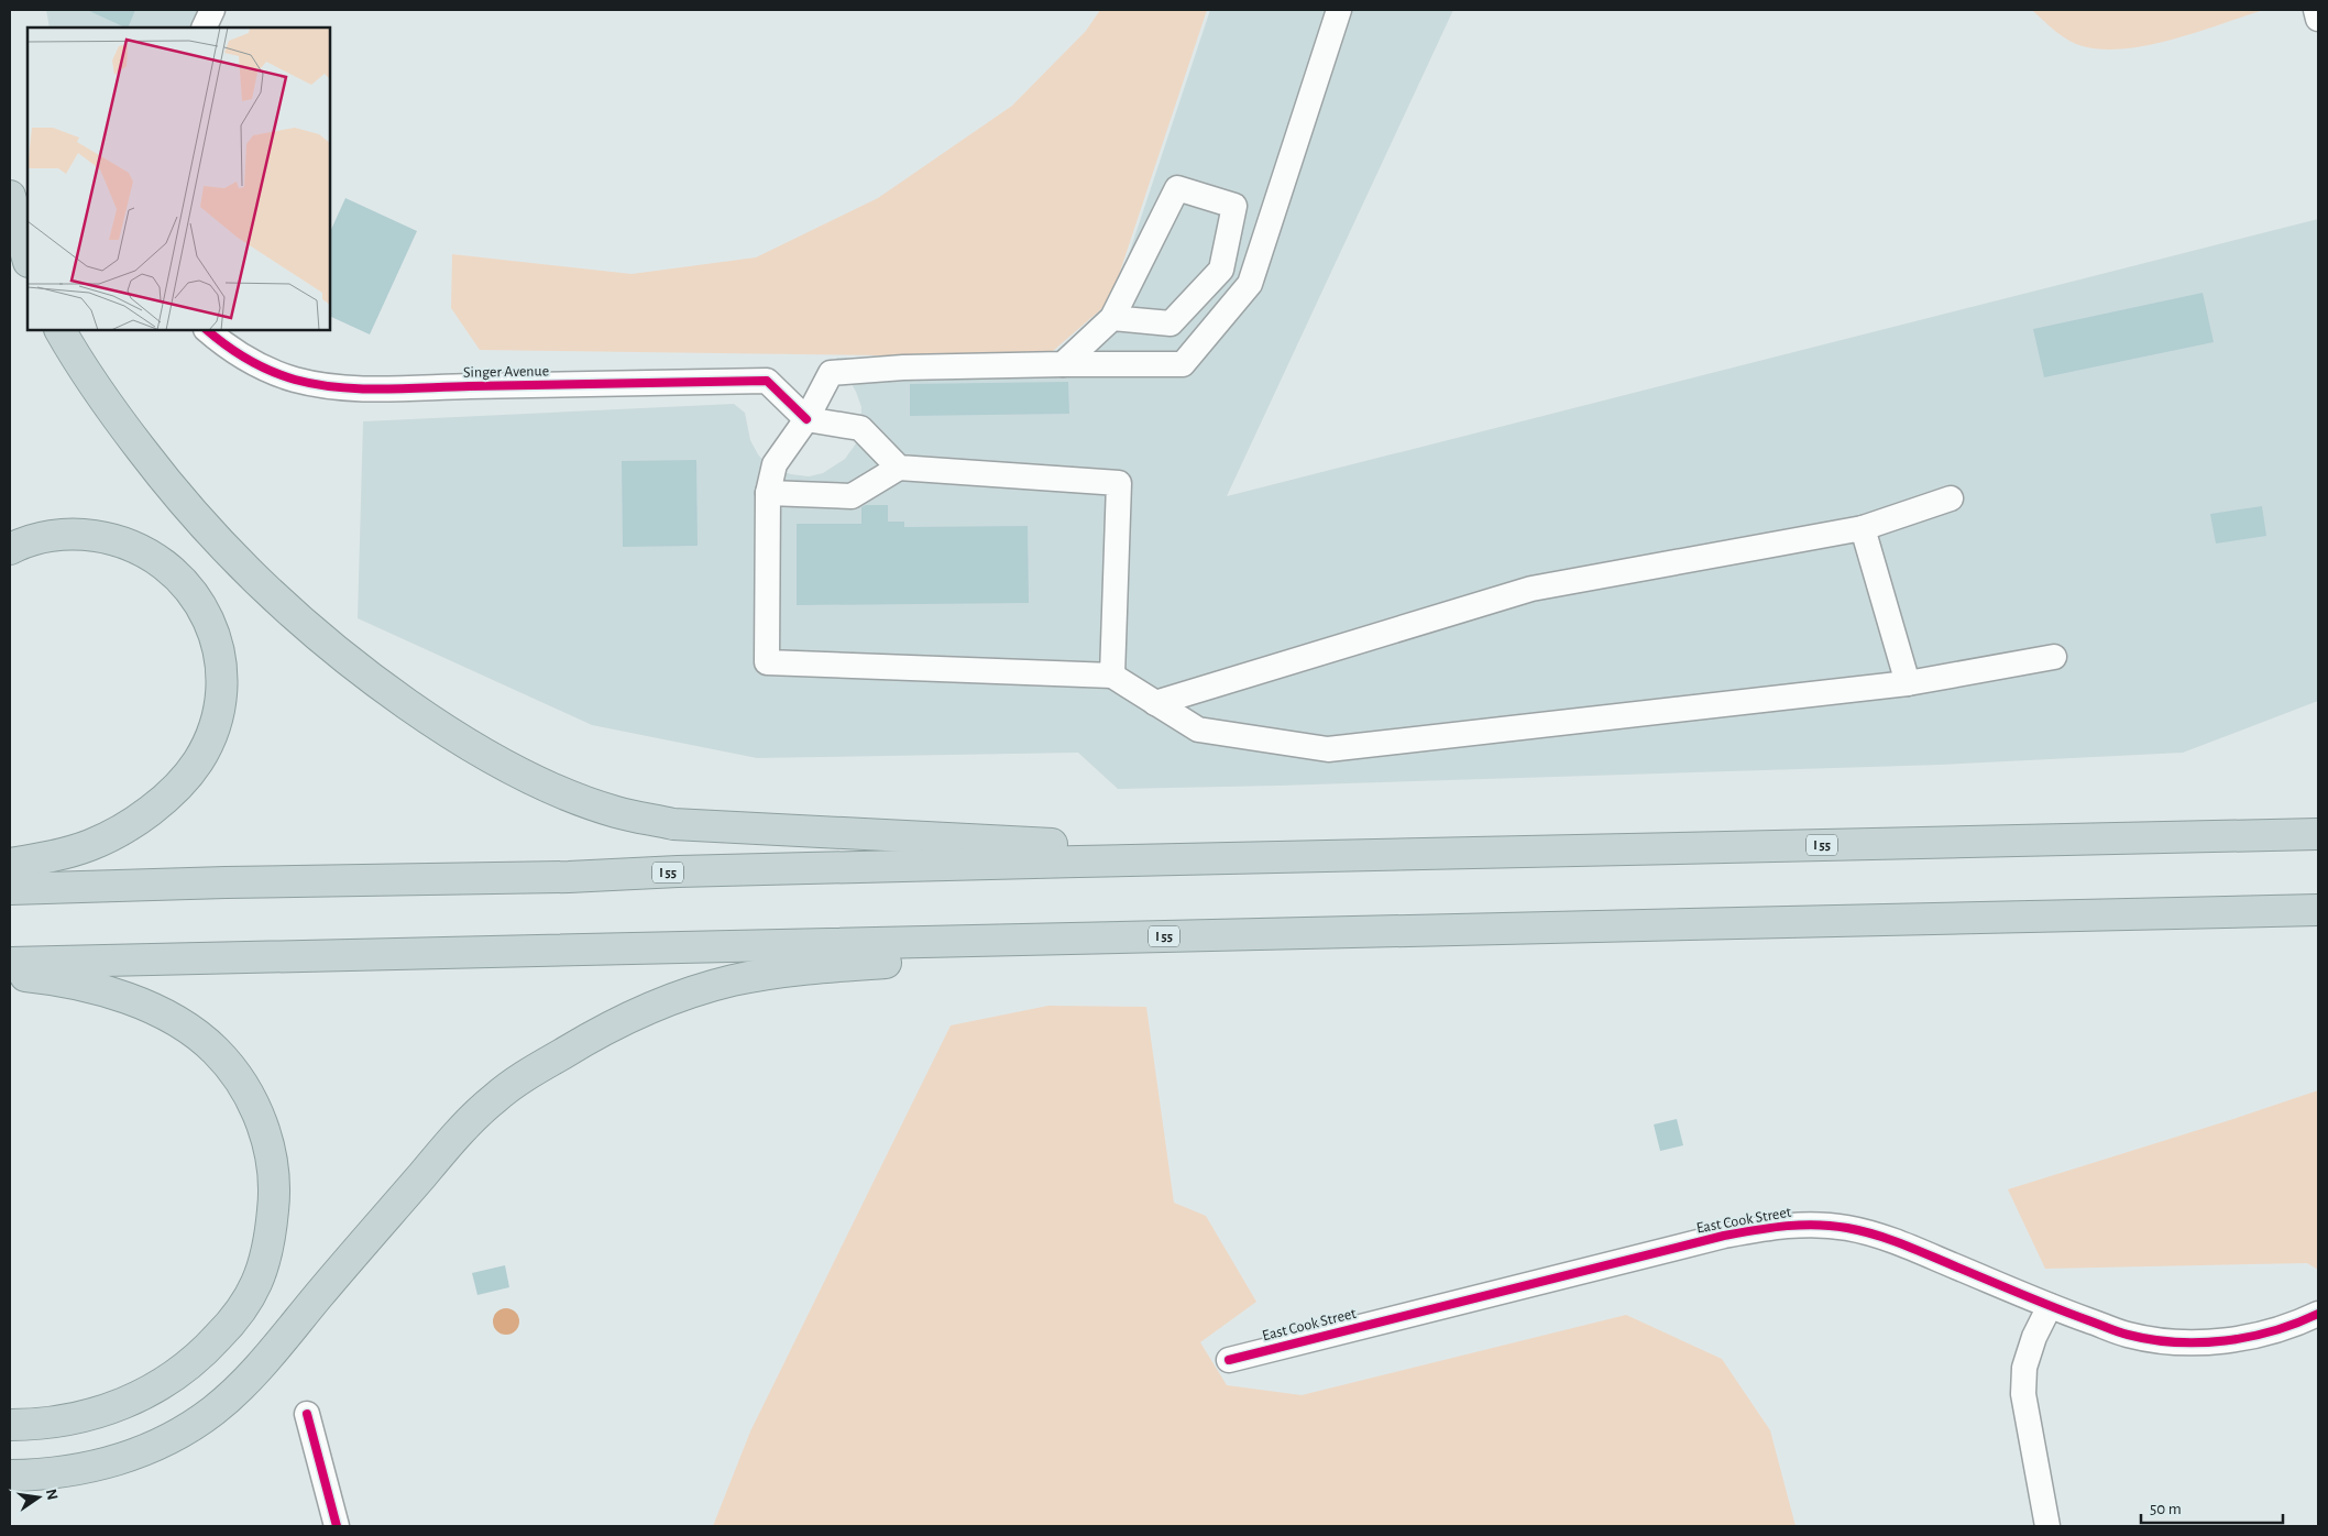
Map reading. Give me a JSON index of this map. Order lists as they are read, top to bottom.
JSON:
{
  "streets": {
    "highway": ["I 55"],
    "street": ["Singer Avenue", "East Cook Street"]
  },
  "scale_bar": "50 m",
  "north": "right"
}
